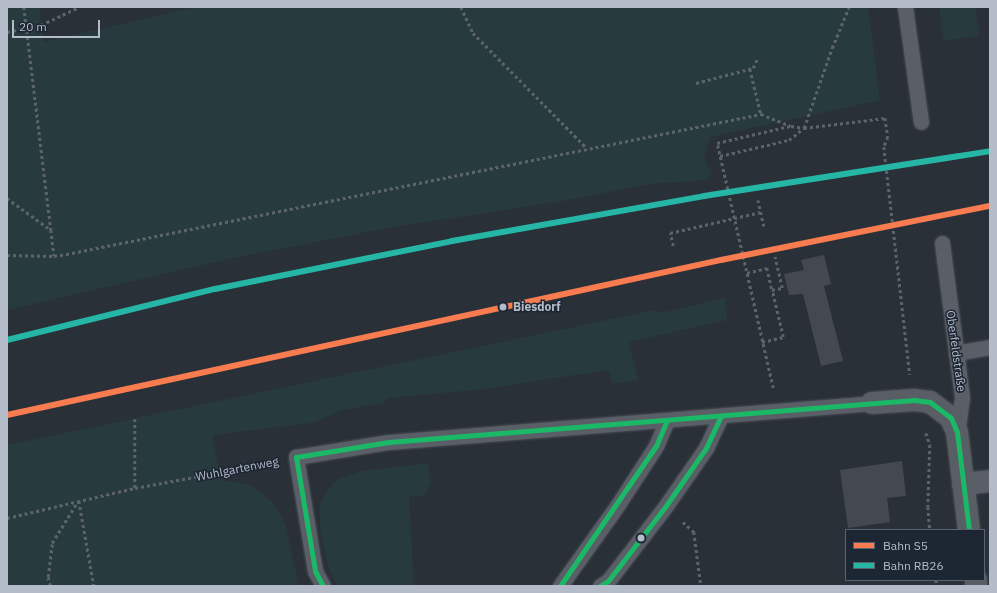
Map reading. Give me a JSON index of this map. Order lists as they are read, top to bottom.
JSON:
{
  "streets": {
    "street": ["Oberfeldstraße", "Wuhlgartenweg"]
  },
  "crossings": [
    ["Oberfeldstraße", "Wuhlgartenweg"]
  ],
  "places": ["Biesdorf"],
  "lines": ["rail line RB26", "rail line S5"],
  "legend": ["Bahn S5", "Bahn RB26"],
  "scale_bar": "20 m"
}
